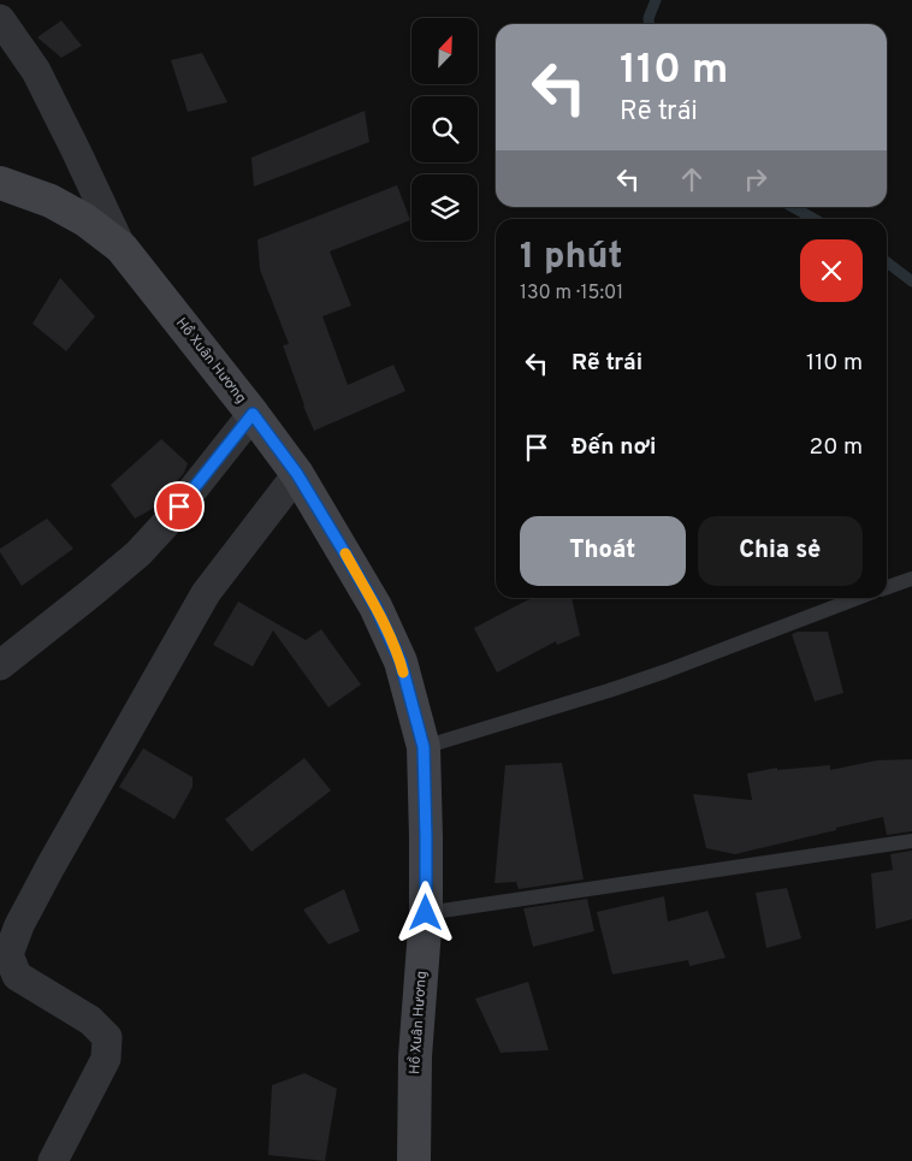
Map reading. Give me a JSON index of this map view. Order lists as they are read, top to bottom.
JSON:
{
  "streets": {
    "main road": ["Hồ Xuân Hương"]
  },
  "north": "top right",
  "page": {
    "turn": ["110 m", "Rẽ trái"],
    "heading": ["1 phút", "130 m · 15:01"],
    "list": [
      {
        "name": "Rẽ trái",
        "value": "110 m"
      },
      {
        "name": "Đến nơi",
        "value": "20 m"
      }
    ],
    "buttons": ["Thoát", "Chia sẻ"]
  }
}
